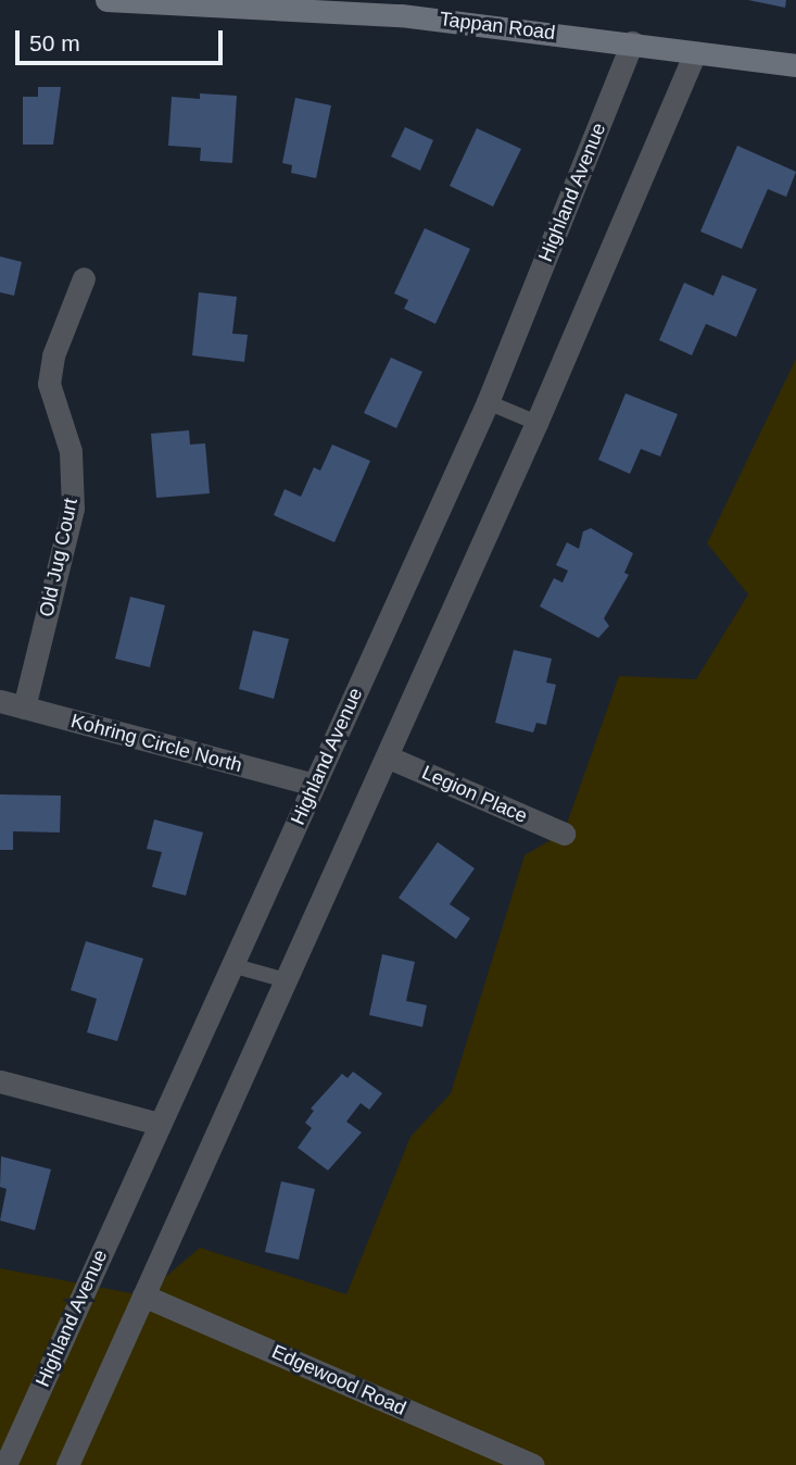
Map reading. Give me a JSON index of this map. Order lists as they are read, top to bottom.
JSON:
{
  "streets": {
    "street": [
      "Tappan Road",
      "Highland Avenue",
      "Old Jug Court",
      "Kohring Circle North",
      "Legion Place",
      "Edgewood Road"
    ]
  },
  "crossings": [
    ["Tappan Road", "Highland Avenue"],
    ["Highland Avenue", "Kohring Circle North"],
    ["Old Jug Court", "Kohring Circle North"]
  ],
  "scale_bar": "50 m"
}
